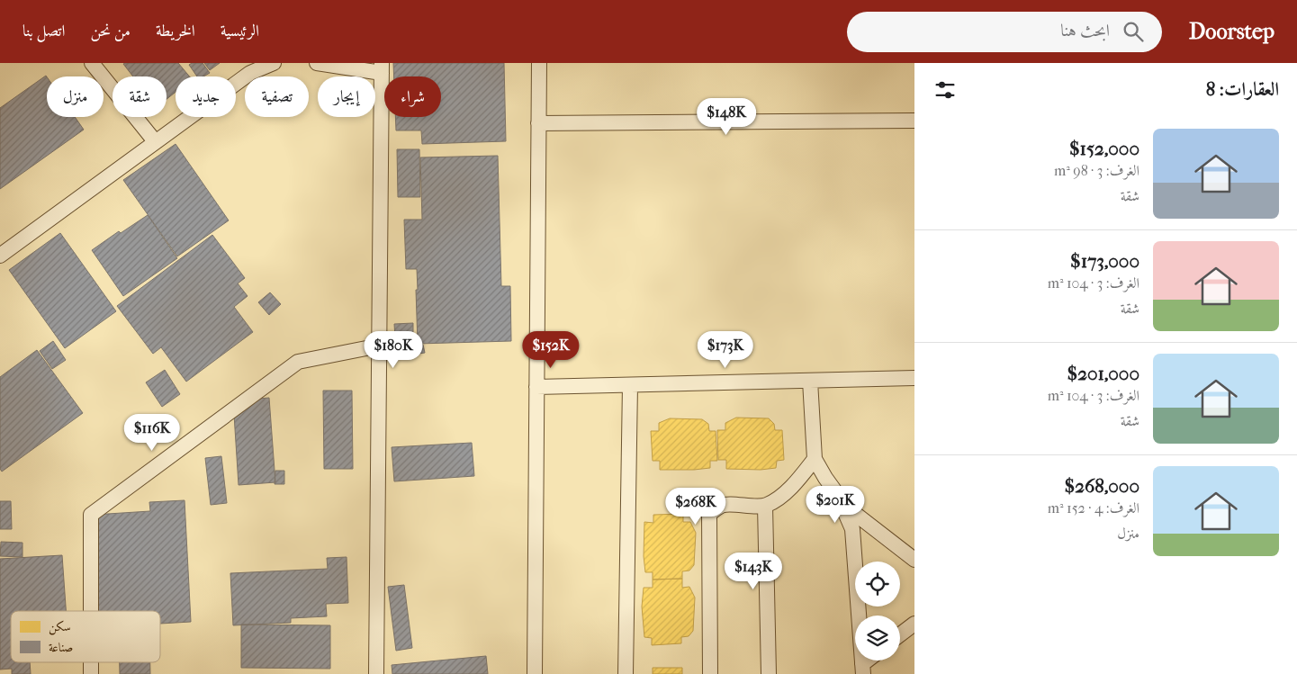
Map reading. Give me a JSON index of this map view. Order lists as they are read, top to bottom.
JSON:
{
  "legend": ["سكن", "صناعة"],
  "page": {
    "header": "Doorstep",
    "search": "ابحث هنا",
    "nav": [
      "الرئيسية",
      "الخريطة",
      "من نحن",
      "اتصل بنا"
    ],
    "heading": "العقارات: 8",
    "chip": [
      "شراء",
      "إيجار",
      "تصفية",
      "جديد",
      "شقة",
      "منزل"
    ],
    "price": [
      "$148K",
      "$180K",
      "$152K",
      "$173K",
      "$116K",
      "$201K",
      "$268K",
      "$143K"
    ],
    "list": [
      {
        "name": "$152,000",
        "note": "الغرف: 3 · 98 m² · شقة"
      },
      {
        "name": "$173,000",
        "note": "الغرف: 3 · 104 m² · شقة"
      },
      {
        "name": "$201,000",
        "note": "الغرف: 3 · 104 m² · شقة"
      },
      {
        "name": "$268,000",
        "note": "الغرف: 4 · 152 m² · منزل"
      }
    ]
  }
}
